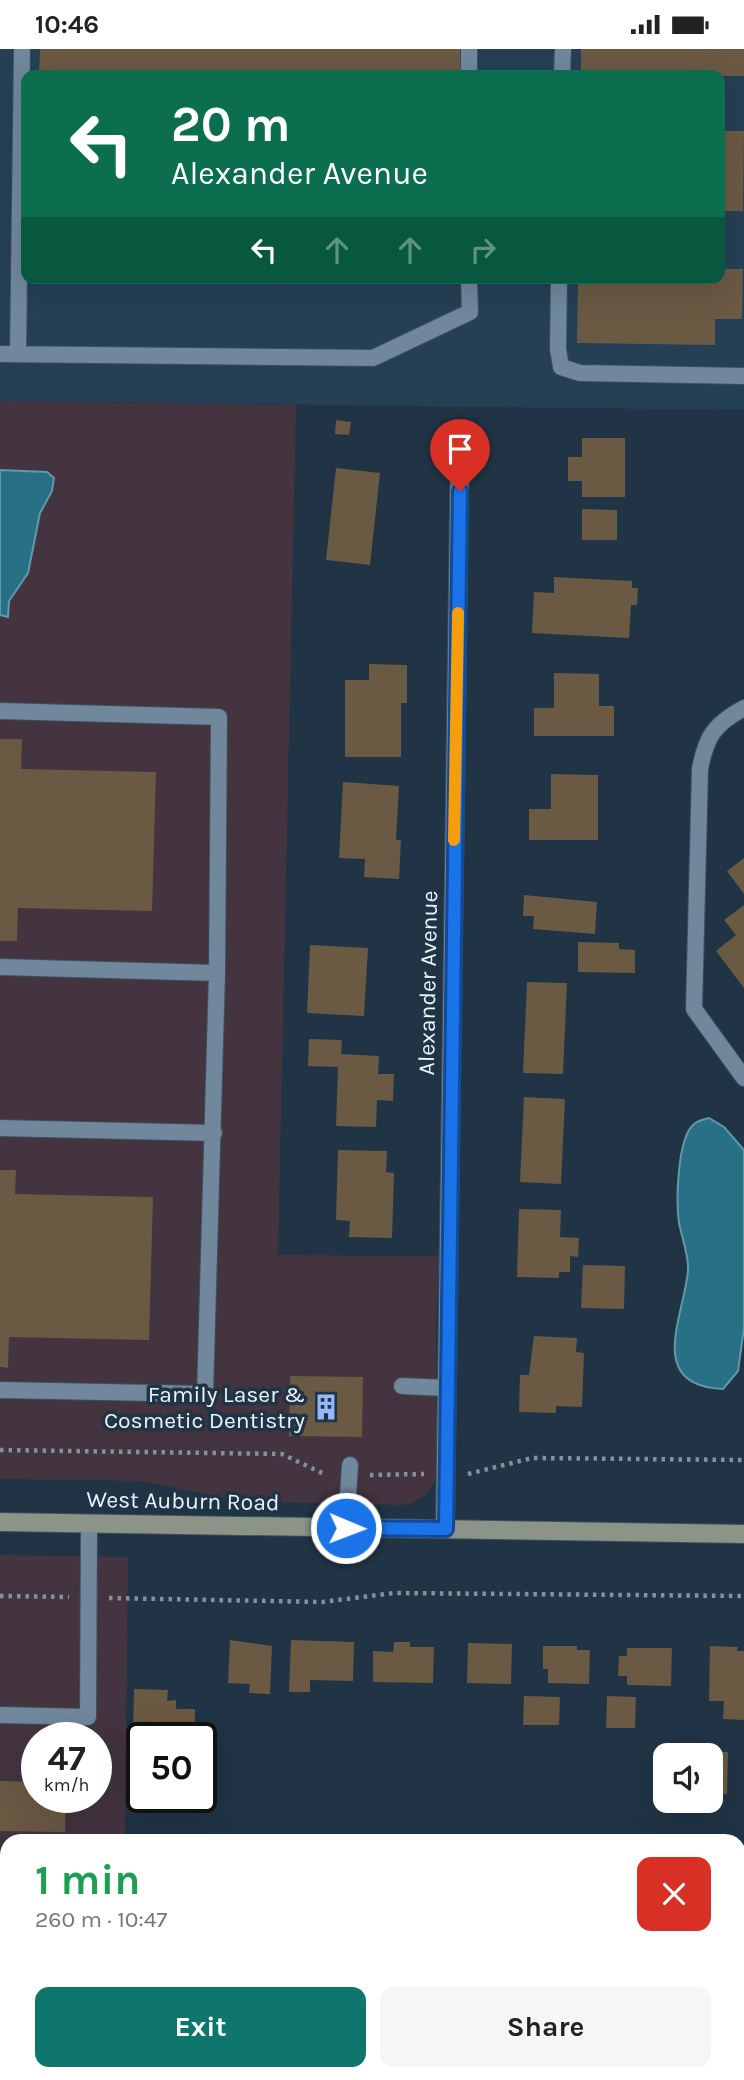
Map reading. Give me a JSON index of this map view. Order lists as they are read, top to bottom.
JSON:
{
  "streets": {
    "main road": ["West Auburn Road"],
    "street": ["Alexander Avenue"]
  },
  "crossings": [
    ["Alexander Avenue", "West Auburn Road"]
  ],
  "places": {
    "building": ["Family Laser & Cosmetic Dentistry"]
  },
  "page": {
    "status": "10:46",
    "turn": ["20 m", "Alexander Avenue"],
    "speed": "47 km/h",
    "limit": "50",
    "heading": ["1 min", "260 m · 10:47"],
    "buttons": ["Exit", "Share"]
  }
}
